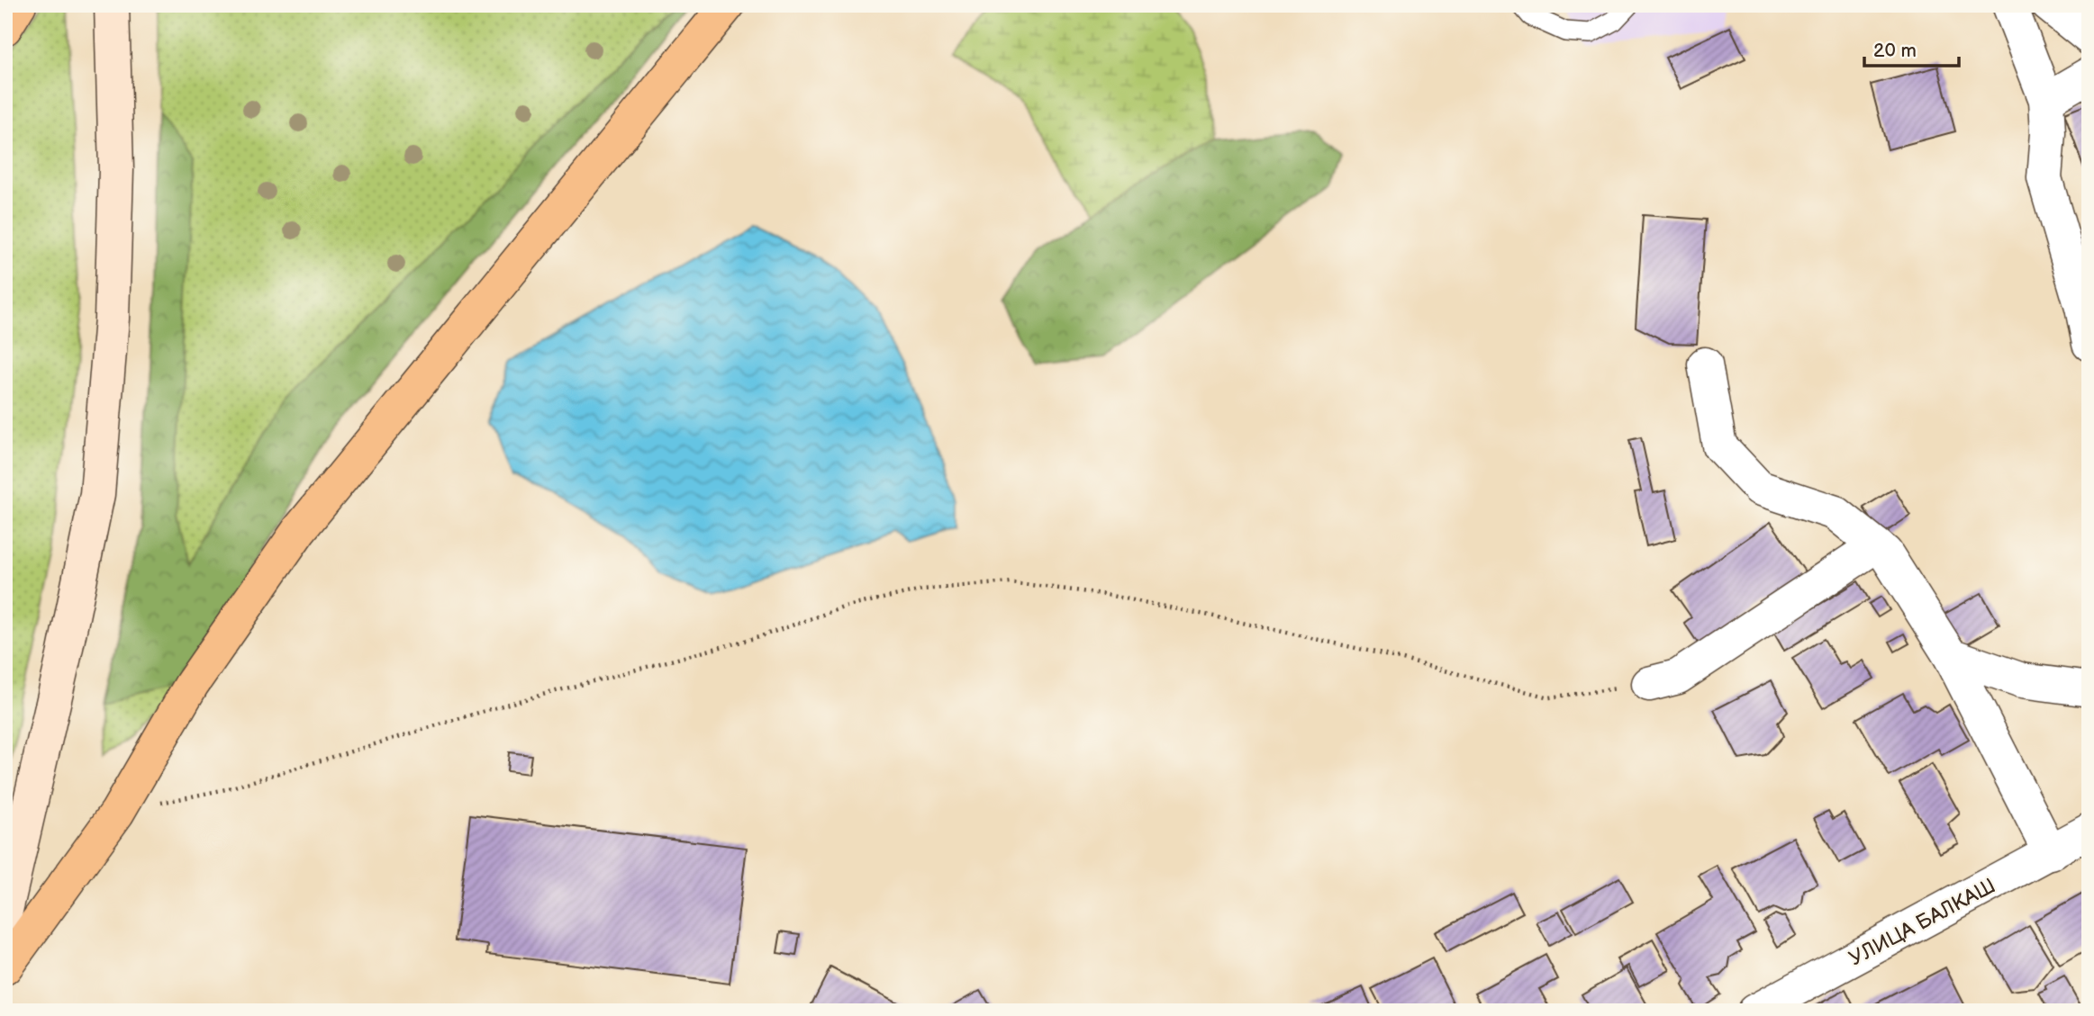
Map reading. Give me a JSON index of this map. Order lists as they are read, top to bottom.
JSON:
{
  "streets": {
    "street": ["УЛИЦА БАЛКАШ"]
  },
  "scale_bar": "20 m"
}
